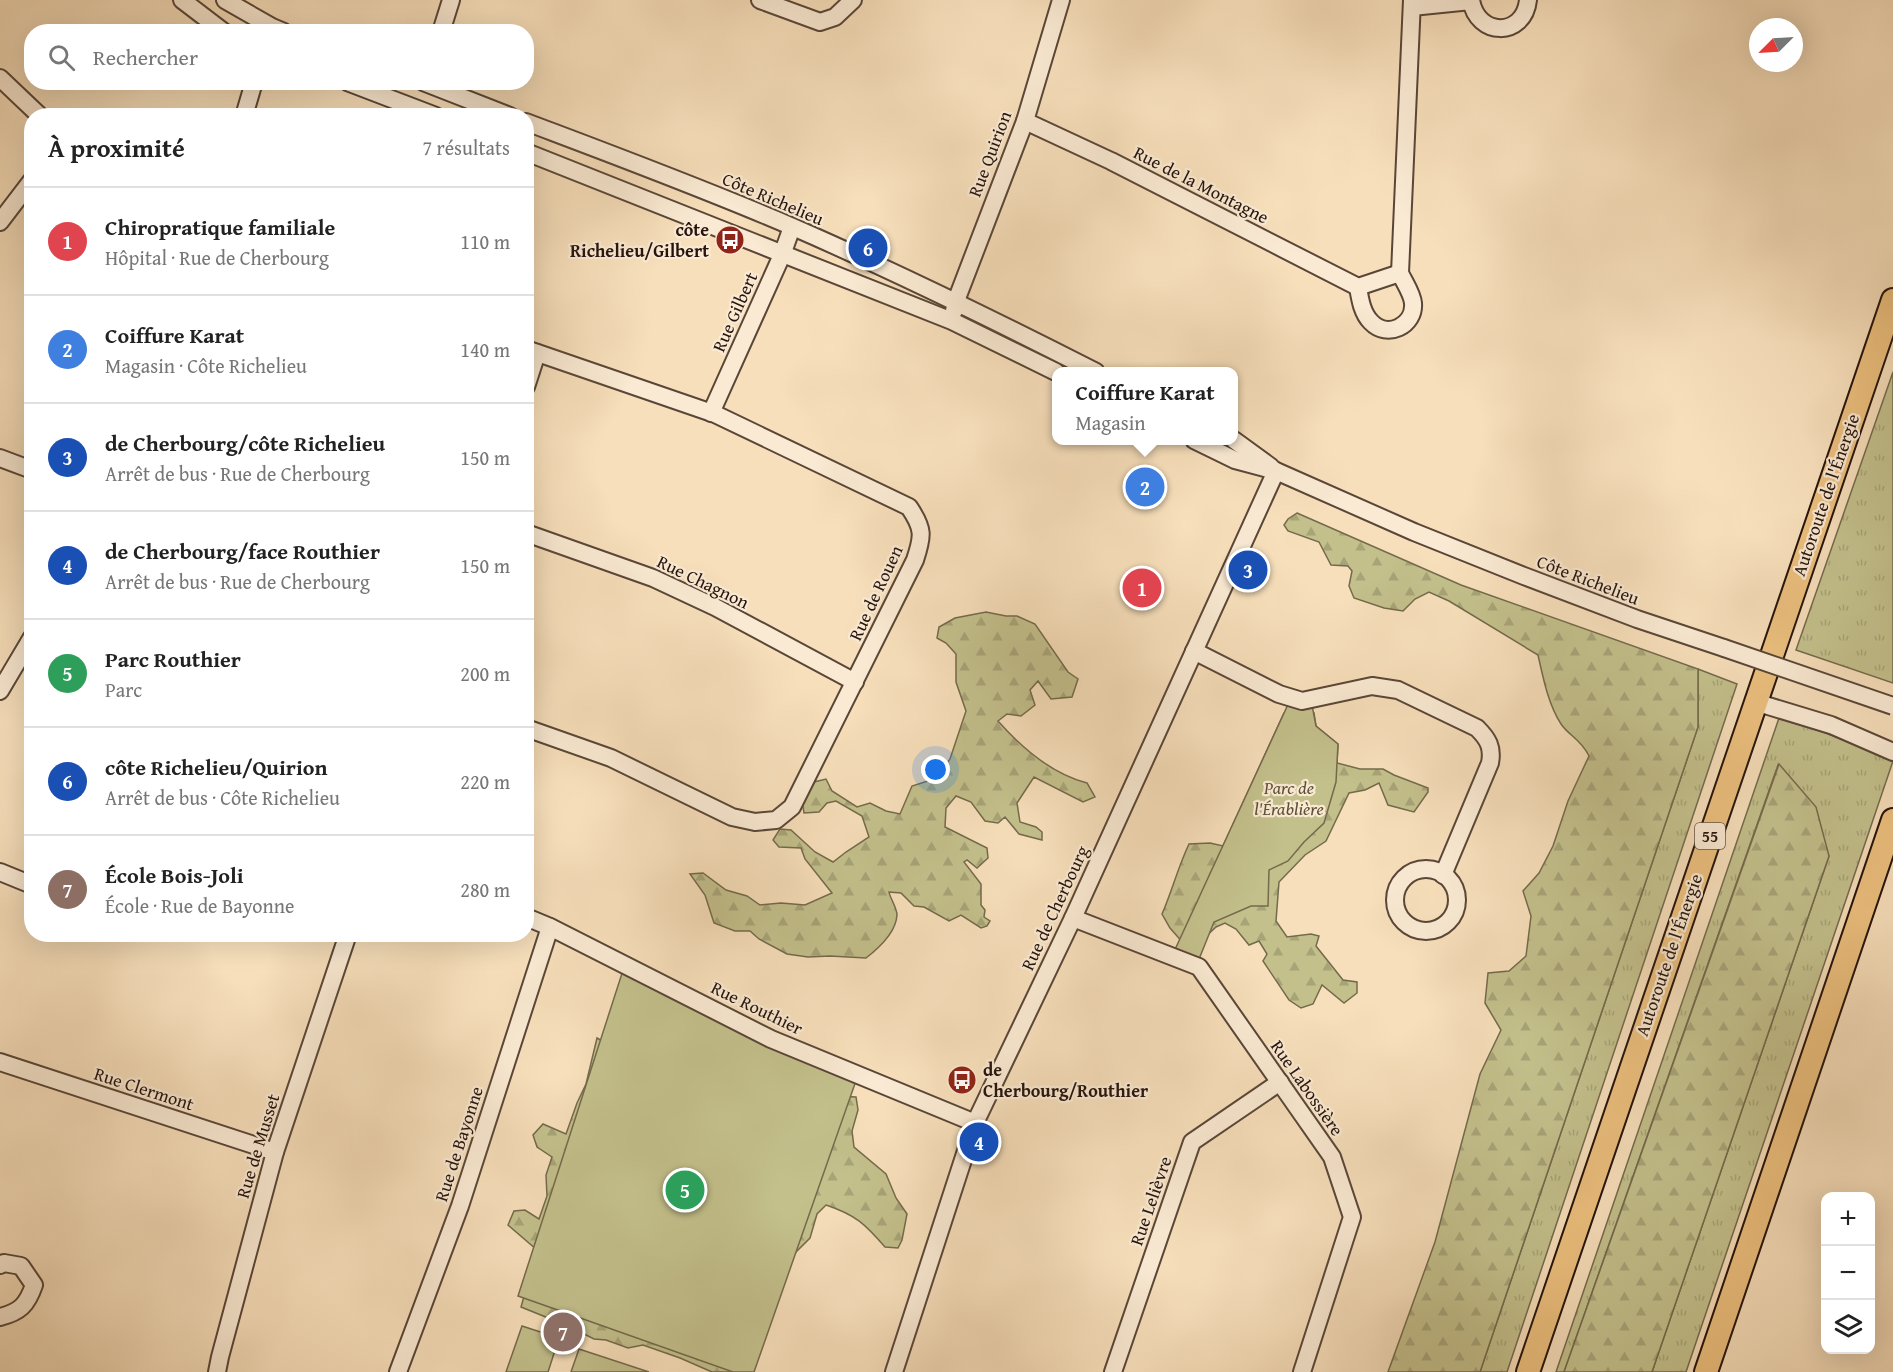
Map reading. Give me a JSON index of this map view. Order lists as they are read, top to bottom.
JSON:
{
  "streets": {
    "highway": ["Autoroute de l'Énergie", "55"],
    "street": [
      "Rue Quirion",
      "Rue de la Montagne",
      "Côte Richelieu",
      "Rue Gilbert",
      "Rue Chagnon",
      "Rue de Rouen",
      "Rue de Cherbourg",
      "Rue Routhier",
      "Rue Labossière",
      "Rue Clermont",
      "Rue de Bayonne",
      "Rue de Musset",
      "Rue Lelièvre"
    ]
  },
  "crossings": [
    ["Rue Quirion", "Rue de la Montagne"],
    ["Rue Quirion", "Côte Richelieu"],
    ["Côte Richelieu", "Rue Gilbert"],
    ["Côte Richelieu", "Rue de Cherbourg"],
    ["Rue Gilbert", "Rue de Rouen"],
    ["Rue Chagnon", "Rue de Rouen"],
    ["Rue de Cherbourg", "Rue Routhier"],
    ["Rue de Cherbourg", "Rue Labossière"],
    ["Rue Routhier", "Rue de Bayonne"],
    ["Rue Labossière", "Rue Lelièvre"],
    ["Rue Clermont", "Rue de Musset"]
  ],
  "parks": ["Parc de l'Érablière"],
  "places": {
    "bus stop": ["côte Richelieu/Gilbert", "de Cherbourg/Routhier"]
  },
  "north": "bottom left",
  "page": {
    "search": "Rechercher",
    "heading": ["À proximité", "7 résultats"],
    "list": [
      {
        "mark": "1",
        "name": "Chiropratique familiale",
        "note": "Hôpital · Rue de Cherbourg",
        "value": "110 m"
      },
      {
        "mark": "2",
        "name": "Coiffure Karat",
        "note": "Magasin · Côte Richelieu",
        "value": "140 m"
      },
      {
        "mark": "3",
        "name": "de Cherbourg/côte Richelieu",
        "note": "Arrêt de bus · Rue de Cherbourg",
        "value": "150 m"
      },
      {
        "mark": "4",
        "name": "de Cherbourg/face Routhier",
        "note": "Arrêt de bus · Rue de Cherbourg",
        "value": "150 m"
      },
      {
        "mark": "5",
        "name": "Parc Routhier",
        "note": "Parc",
        "value": "200 m"
      },
      {
        "mark": "6",
        "name": "côte Richelieu/Quirion",
        "note": "Arrêt de bus · Côte Richelieu",
        "value": "220 m"
      },
      {
        "mark": "7",
        "name": "École Bois-Joli",
        "note": "École · Rue de Bayonne",
        "value": "280 m"
      }
    ],
    "pins": [
      "6",
      "2",
      "3",
      "1",
      "4",
      "5",
      "7"
    ],
    "popup": ["Coiffure Karat", "Magasin"],
    "map_buttons": ["+", "−"]
  }
}
